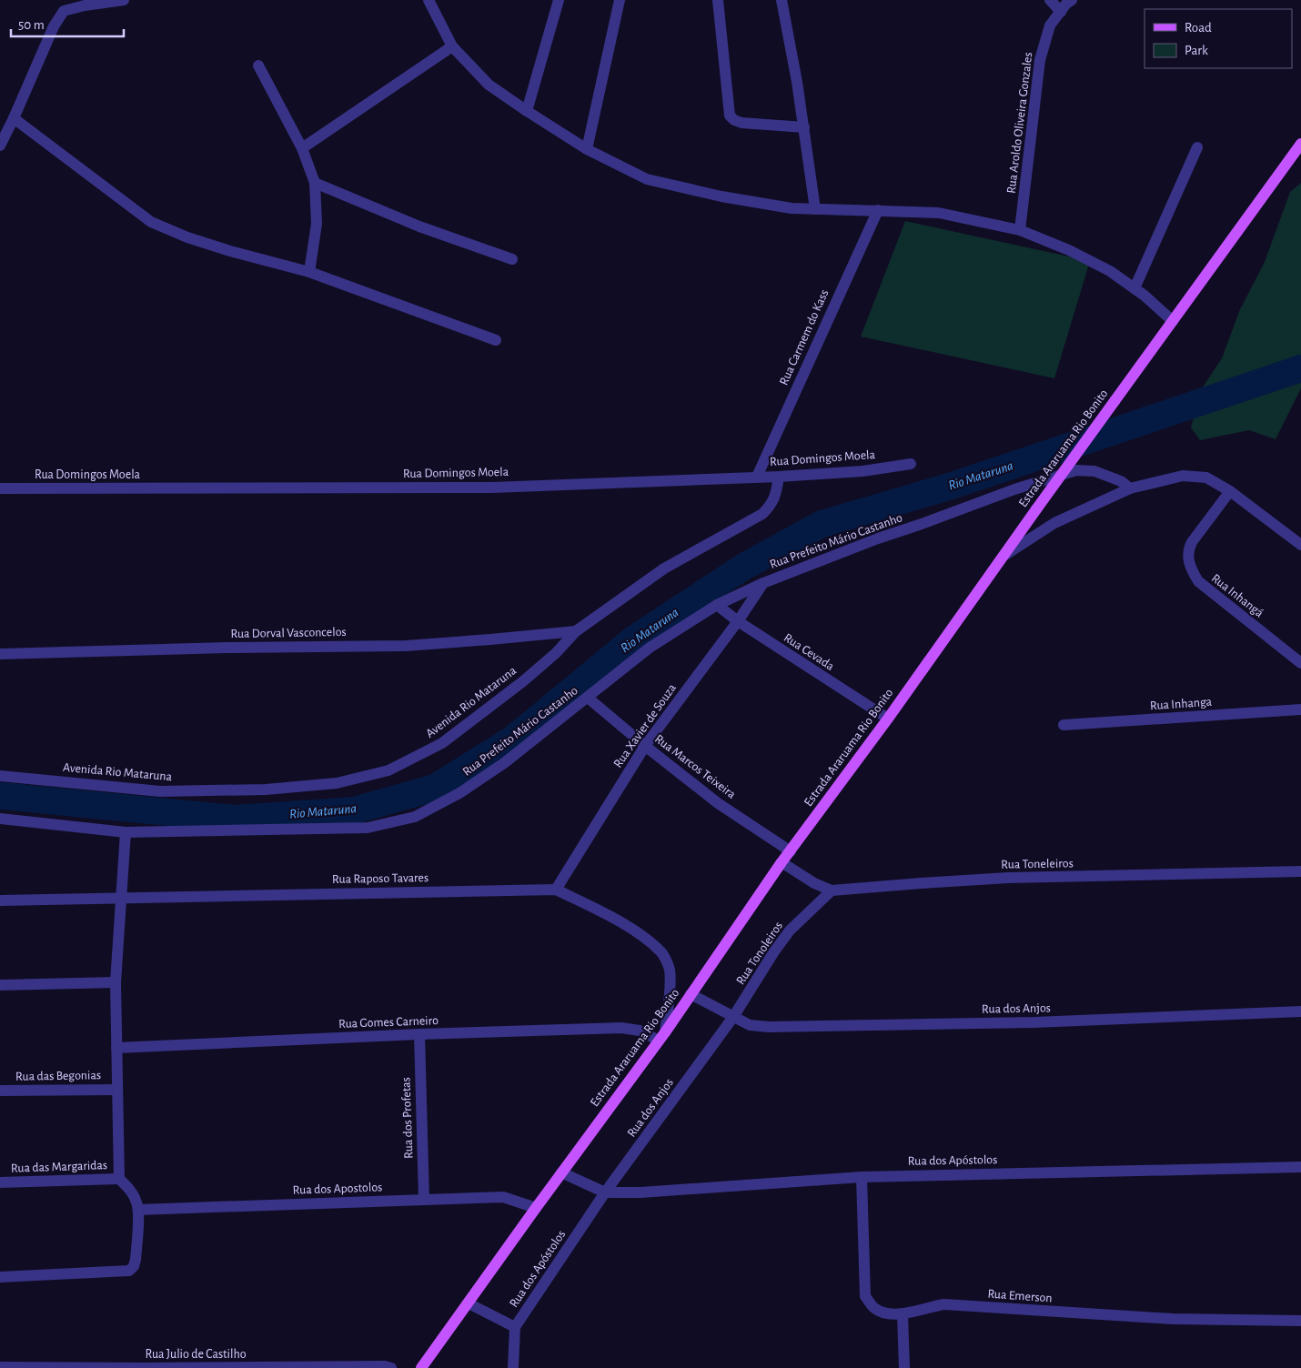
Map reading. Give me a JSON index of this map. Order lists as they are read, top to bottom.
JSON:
{
  "streets": {
    "main road": ["Estrada Araruama Rio Bonito"],
    "street": [
      "Rua Aroldo Oliveira Gonzales",
      "Rua Carmem do Kass",
      "Rua Domingos Moela",
      "Rua Prefeito Mário Castanho",
      "Rua Inhangá",
      "Rua Dorval Vasconcelos",
      "Rua Cevada",
      "Avenida Rio Mataruna",
      "Rua Inhanga",
      "Rua Xavier de Souza",
      "Rua Marcos Teixeira",
      "Rua Toneleiros",
      "Rua Raposo Tavares",
      "Rua Tonoleiros",
      "Rua dos Anjos",
      "Rua Gomes Carneiro",
      "Rua das Begonias",
      "Rua dos Profetas",
      "Rua dos Apóstolos",
      "Rua das Margaridas",
      "Rua dos Apostolos",
      "Rua Emerson",
      "Rua Julio de Castilho"
    ]
  },
  "crossings": [
    ["Rua Carmem do Kass", "Rua Domingos Moela"],
    ["Estrada Araruama Rio Bonito", "Rua Cevada"],
    ["Estrada Araruama Rio Bonito", "Rua Marcos Teixeira"],
    ["Estrada Araruama Rio Bonito", "Rua Toneleiros"],
    ["Estrada Araruama Rio Bonito", "Rua Raposo Tavares"],
    ["Estrada Araruama Rio Bonito", "Rua dos Anjos"],
    ["Estrada Araruama Rio Bonito", "Rua Gomes Carneiro"],
    ["Estrada Araruama Rio Bonito", "Rua dos Apóstolos"],
    ["Estrada Araruama Rio Bonito", "Rua dos Apostolos"],
    ["Rua Domingos Moela", "Avenida Rio Mataruna"],
    ["Rua Prefeito Mário Castanho", "Rua Cevada"],
    ["Rua Prefeito Mário Castanho", "Rua Xavier de Souza"],
    ["Rua Prefeito Mário Castanho", "Rua Marcos Teixeira"],
    ["Rua Dorval Vasconcelos", "Avenida Rio Mataruna"],
    ["Rua Cevada", "Rua Xavier de Souza"],
    ["Rua Xavier de Souza", "Rua Marcos Teixeira"],
    ["Rua Xavier de Souza", "Rua Raposo Tavares"],
    ["Rua Toneleiros", "Rua Tonoleiros"],
    ["Rua Raposo Tavares", "Rua Gomes Carneiro"],
    ["Rua Tonoleiros", "Rua dos Anjos"],
    ["Rua dos Anjos", "Rua dos Apóstolos"],
    ["Rua Gomes Carneiro", "Rua dos Profetas"],
    ["Rua dos Profetas", "Rua dos Apostolos"],
    ["Rua dos Apóstolos", "Rua Emerson"]
  ],
  "water": ["Rio Mataruna"],
  "legend": ["Road", "Park"],
  "scale_bar": "50 m"
}
